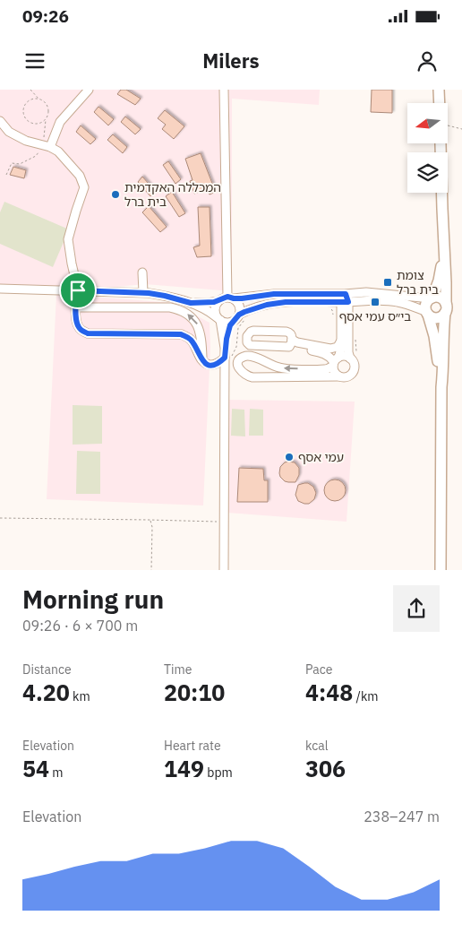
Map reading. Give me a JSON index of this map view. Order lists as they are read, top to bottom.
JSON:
{
  "places": {
    "other": ["המכללה האקדמית בית ברל", "עמי אסף"],
    "transit": ["צומת בית ברל", "בי״ס עמי אסף"]
  },
  "north": "left",
  "page": {
    "status": "09:26",
    "header": "Milers",
    "heading": ["Morning run", "09:26 · 6 × 700 m"],
    "stats": [
      ["Distance", "4.20 km"],
      ["Time", "20:10"],
      ["Pace", "4:48 /km"],
      ["Elevation", "54 m"],
      ["Heart rate", "149 bpm"],
      ["kcal", "306"]
    ],
    "chart": ["Elevation", "238–247 m"]
  }
}
